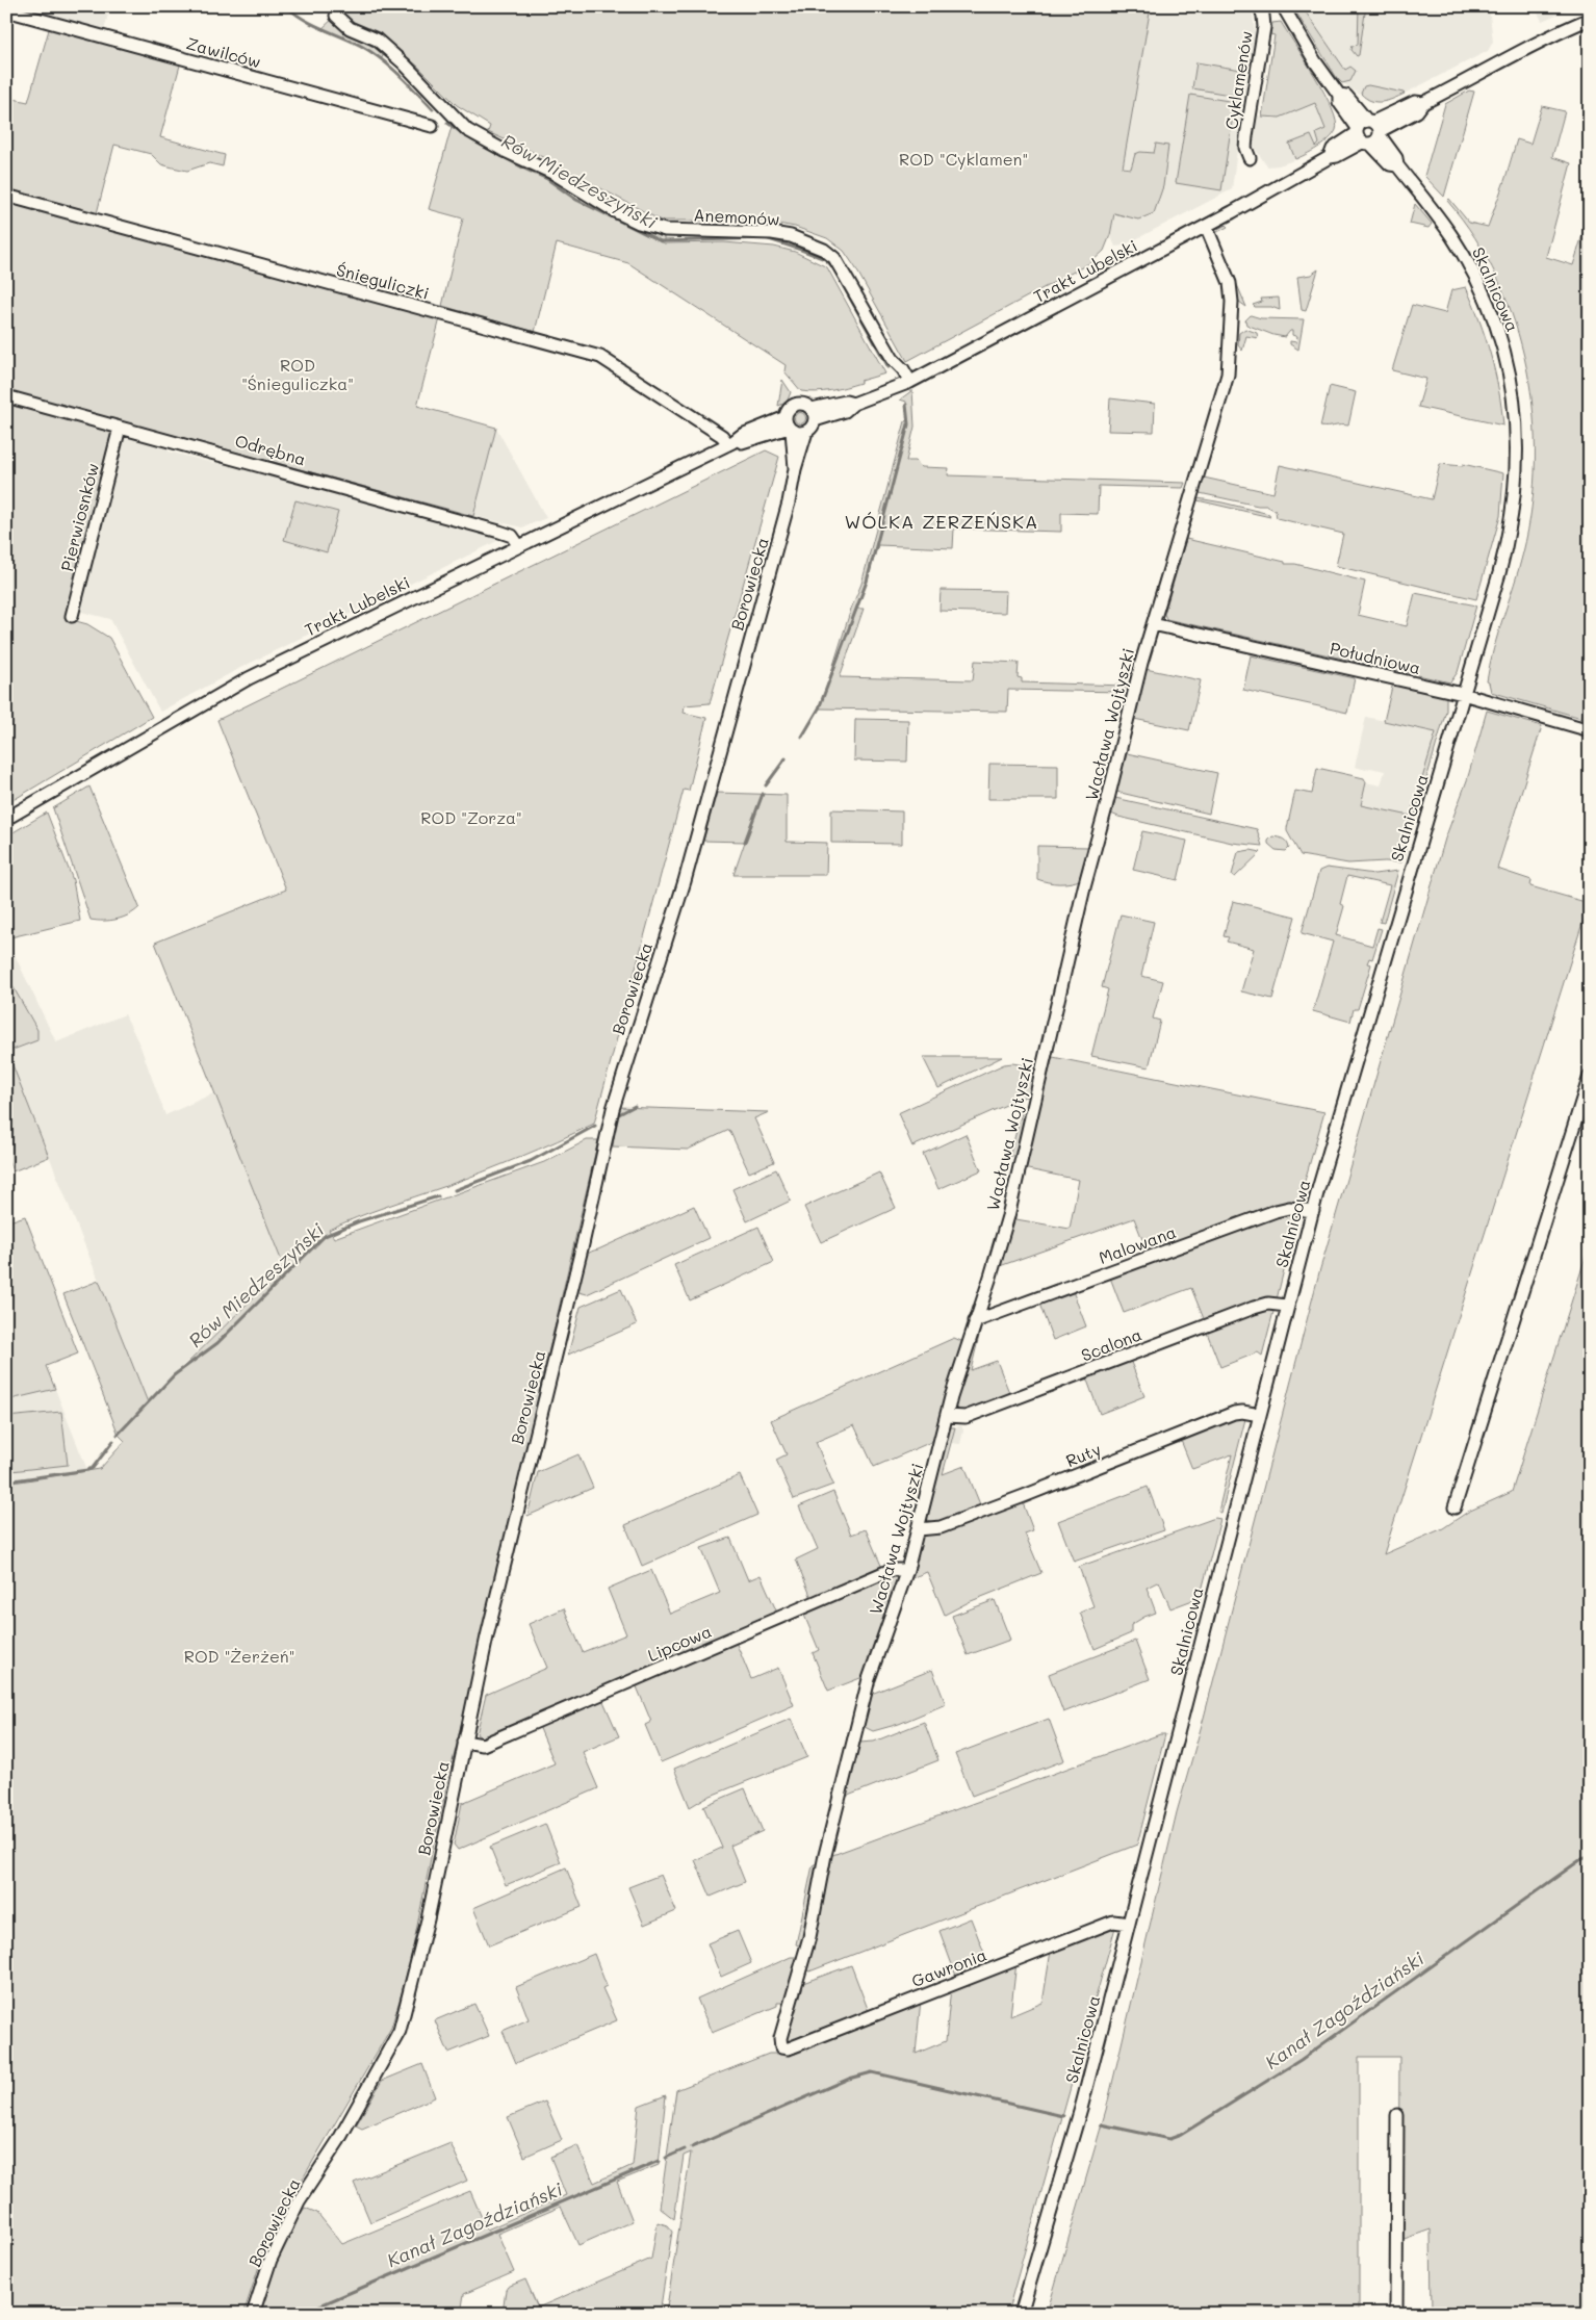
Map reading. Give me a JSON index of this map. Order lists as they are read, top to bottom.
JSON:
{
  "streets": {
    "street": [
      "Zawilców",
      "Cyklamenów",
      "Anemonów",
      "Trakt Lubelski",
      "Śnieguliczki",
      "Skalnicowa",
      "Odrębna",
      "Pierwiosnków",
      "Borowiecka",
      "Południowa",
      "Wacława Wojtyszki",
      "Malowana",
      "Scalona",
      "Ruty",
      "Lipcowa",
      "Gawronia"
    ]
  },
  "crossings": [
    ["Anemonów", "Trakt Lubelski"],
    ["Trakt Lubelski", "Śnieguliczki"],
    ["Trakt Lubelski", "Skalnicowa"],
    ["Trakt Lubelski", "Odrębna"],
    ["Trakt Lubelski", "Borowiecka"],
    ["Trakt Lubelski", "Wacława Wojtyszki"],
    ["Skalnicowa", "Południowa"],
    ["Skalnicowa", "Malowana"],
    ["Skalnicowa", "Scalona"],
    ["Skalnicowa", "Ruty"],
    ["Skalnicowa", "Gawronia"],
    ["Odrębna", "Pierwiosnków"],
    ["Borowiecka", "Lipcowa"],
    ["Południowa", "Wacława Wojtyszki"],
    ["Wacława Wojtyszki", "Malowana"],
    ["Wacława Wojtyszki", "Scalona"],
    ["Wacława Wojtyszki", "Ruty"],
    ["Wacława Wojtyszki", "Lipcowa"],
    ["Wacława Wojtyszki", "Gawronia"]
  ],
  "districts": ["WÓLKA ZERZEŃSKA"],
  "water": ["Rów Miedzeszyński", "Kanał Zagoździański"],
  "parks": [
    "ROD \"Cyklamen\"",
    "ROD \"Śnieguliczka\"",
    "ROD \"Zorza\"",
    "ROD \"Żerżeń\""
  ]
}
